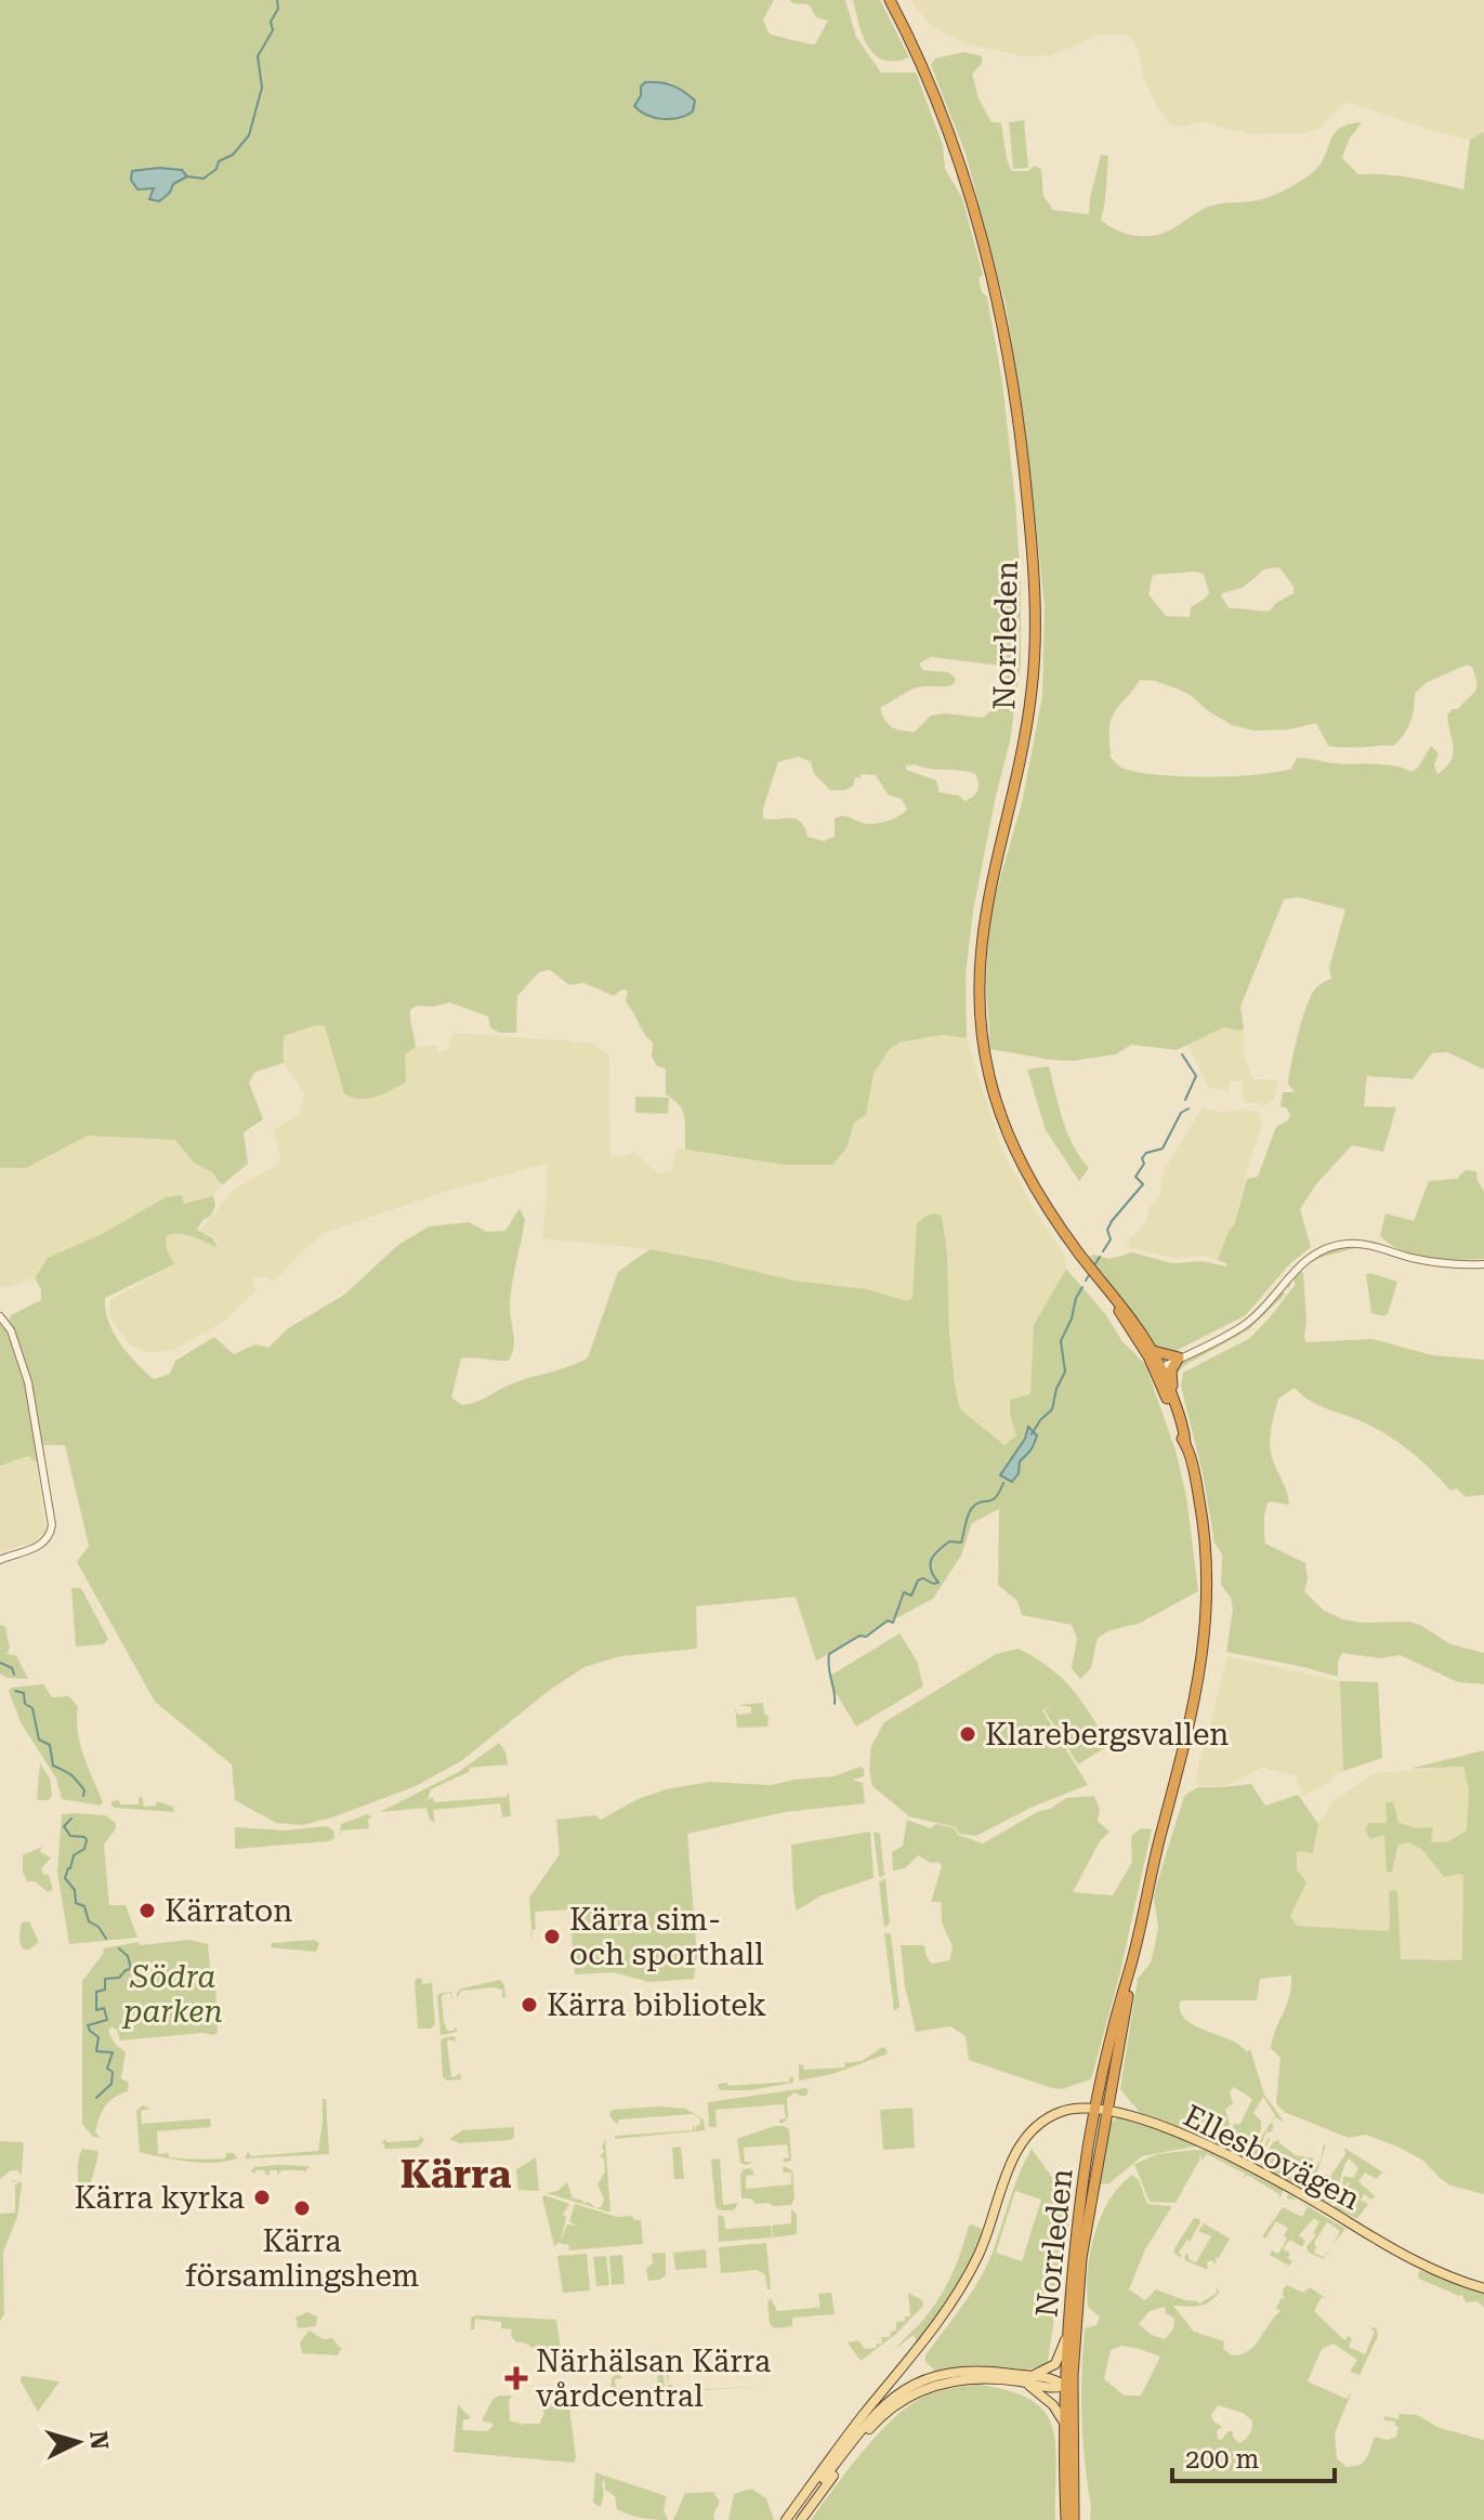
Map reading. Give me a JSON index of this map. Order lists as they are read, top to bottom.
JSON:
{
  "streets": {
    "highway": ["Norrleden"],
    "main road": ["Ellesbovägen"]
  },
  "crossings": [
    ["Norrleden", "Ellesbovägen"]
  ],
  "districts": ["Kärra"],
  "parks": ["Södra parken"],
  "places": {
    "other": [
      "Klarebergsvallen",
      "Kärraton",
      "Kärra sim- och sporthall",
      "Kärra bibliotek",
      "Kärra kyrka",
      "Kärra församlingshem"
    ],
    "health": ["Närhälsan Kärra vårdcentral"]
  },
  "scale_bar": "200 m",
  "north": "right"
}
